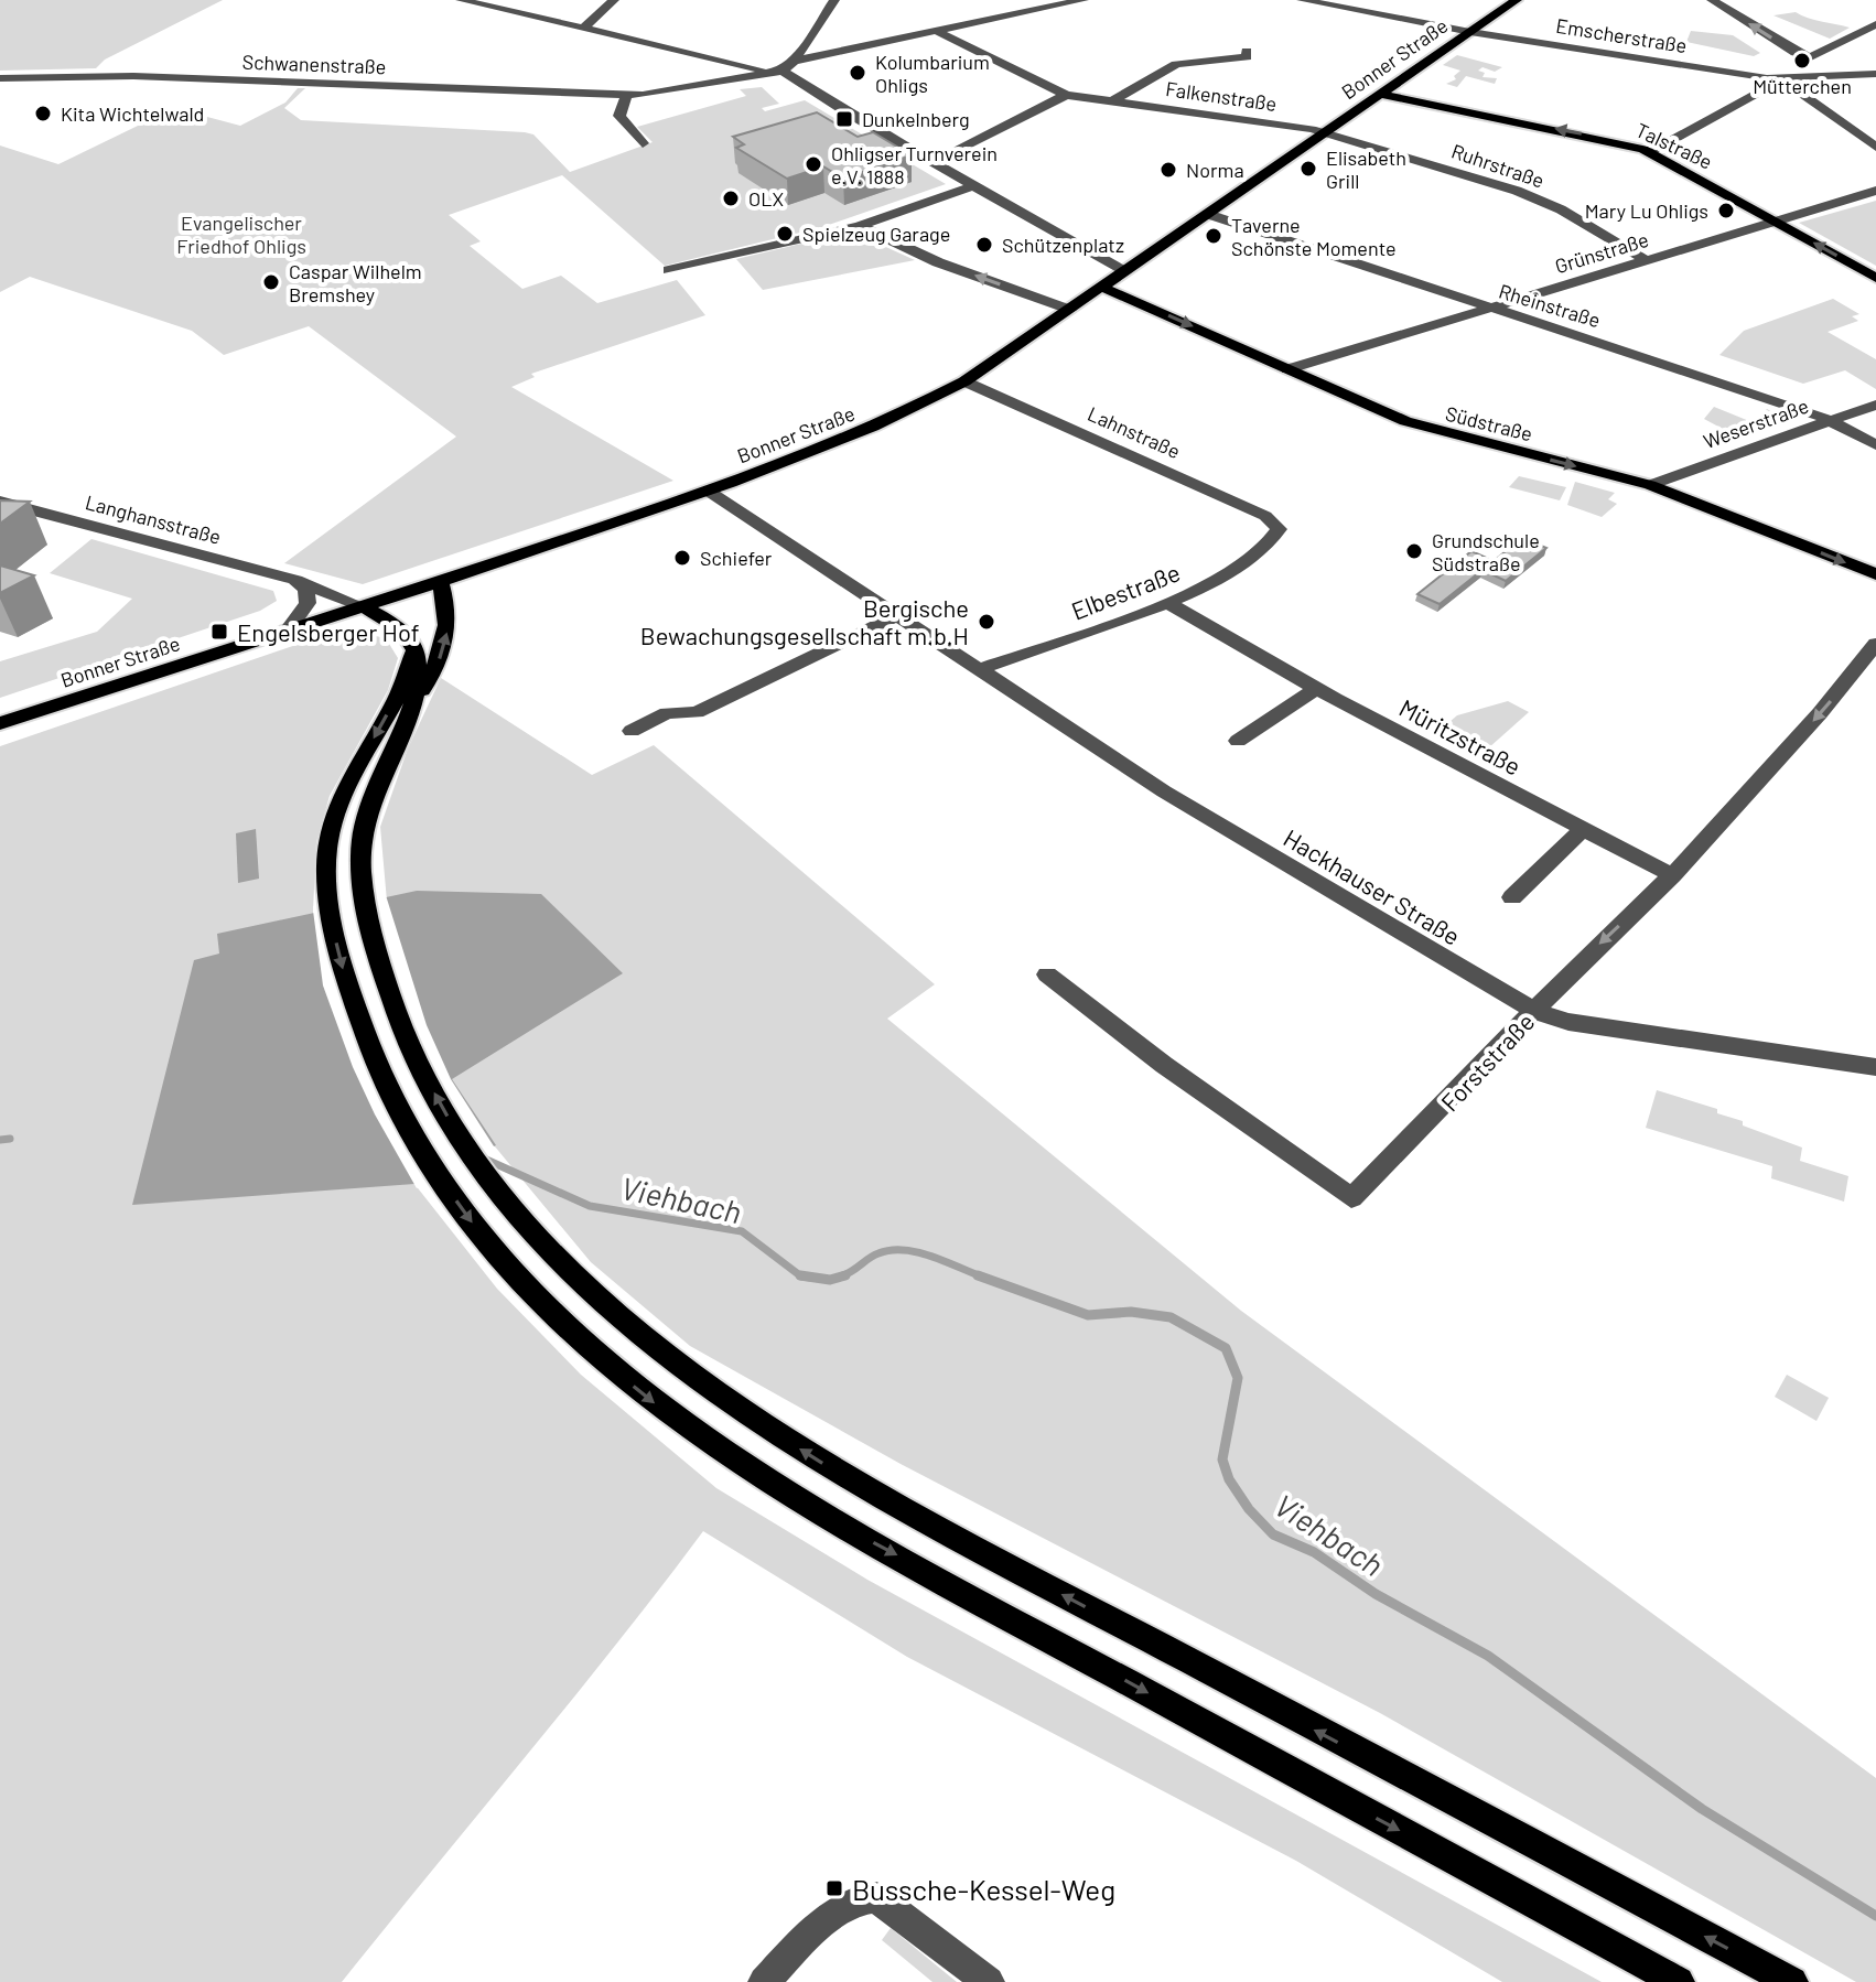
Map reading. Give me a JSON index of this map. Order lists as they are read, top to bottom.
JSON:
{
  "streets": {
    "main road": ["Bonner Straße", "Talstraße", "Südstraße"],
    "street": [
      "Emscherstraße",
      "Schwanenstraße",
      "Falkenstraße",
      "Ruhrstraße",
      "Grünstraße",
      "Rheinstraße",
      "Weserstraße",
      "Lahnstraße",
      "Langhansstraße",
      "Elbestraße",
      "Müritzstraße",
      "Hackhauser Straße",
      "Forststraße"
    ]
  },
  "crossings": [
    ["Emscherstraße", "Bonner Straße"],
    ["Bonner Straße", "Falkenstraße"],
    ["Bonner Straße", "Talstraße"],
    ["Bonner Straße", "Ruhrstraße"],
    ["Bonner Straße", "Rheinstraße"],
    ["Bonner Straße", "Südstraße"],
    ["Bonner Straße", "Lahnstraße"],
    ["Bonner Straße", "Langhansstraße"],
    ["Bonner Straße", "Hackhauser Straße"],
    ["Falkenstraße", "Ruhrstraße"],
    ["Talstraße", "Grünstraße"],
    ["Ruhrstraße", "Grünstraße"],
    ["Grünstraße", "Rheinstraße"],
    ["Grünstraße", "Südstraße"],
    ["Rheinstraße", "Weserstraße"],
    ["Südstraße", "Weserstraße"],
    ["Lahnstraße", "Elbestraße"],
    ["Elbestraße", "Müritzstraße"],
    ["Elbestraße", "Hackhauser Straße"],
    ["Müritzstraße", "Forststraße"],
    ["Hackhauser Straße", "Forststraße"]
  ],
  "one_way": ["Talstraße", "Südstraße", "Forststraße"],
  "water": ["Viehbach"],
  "parks": ["Evangelischer Friedhof Ohligs"],
  "places": {
    "other": [
      "Mütterchen",
      "Kolumbarium Ohligs",
      "Kita Wichtelwald",
      "Ohligser Turnverein e.V. 1888",
      "Elisabeth Grill",
      "Norma",
      "OLX",
      "Mary Lu Ohligs",
      "Spielzeug Garage",
      "Taverne Schönste Momente",
      "Schützenplatz",
      "Caspar Wilhelm Bremshey",
      "Grundschule Südstraße",
      "Schiefer",
      "Bergische Bewachungsgesellschaft m.b.H"
    ],
    "transit": ["Dunkelnberg", "Engelsberger Hof", "Bussche-Kessel-Weg"]
  }
}
